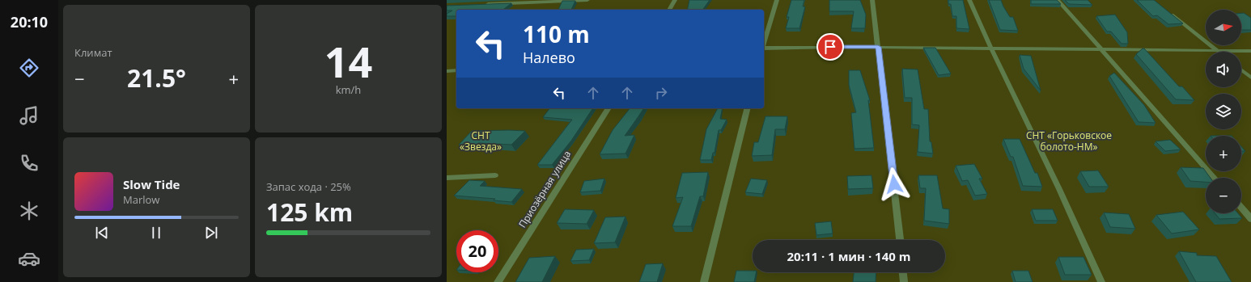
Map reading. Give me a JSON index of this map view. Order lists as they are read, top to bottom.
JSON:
{
  "streets": {
    "street": ["Приозёрная улица"]
  },
  "parks": ["СНТ «Звезда»", "СНТ «Горьковское болото-НМ»"],
  "north": "right",
  "page": {
    "tabs": "20:10",
    "tile": [
      "Климат",
      ["14", "km/h"],
      ["Запас хода · 25%", "125 km"]
    ],
    "map_buttons": ["+", "−"],
    "turn": ["110 m", "Налево"],
    "heat": ["−", "21.5°", "+"],
    "song": ["Slow Tide", "Marlow"],
    "limit": "20",
    "trip": "20:11 · 1 мин · 140 m"
  }
}
